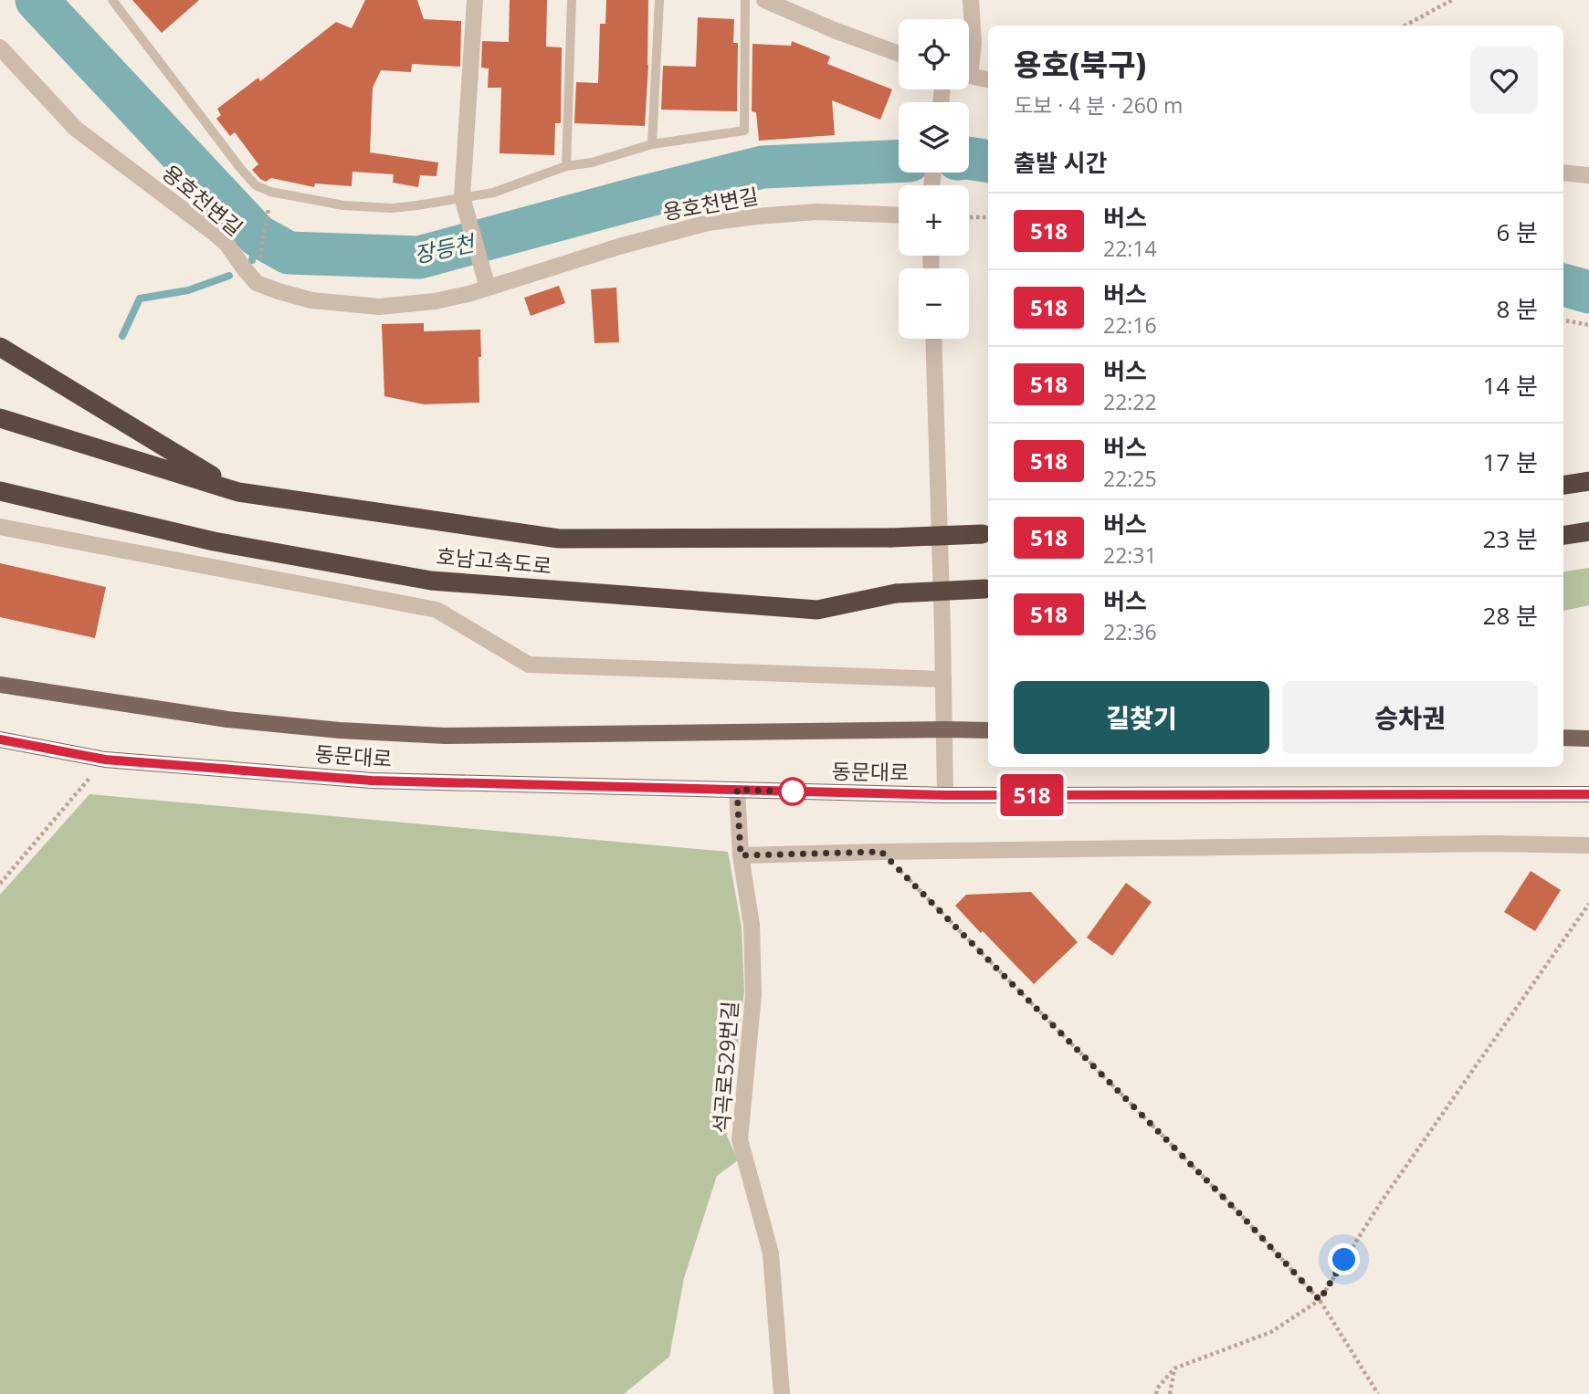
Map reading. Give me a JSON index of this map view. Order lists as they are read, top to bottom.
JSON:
{
  "streets": {
    "highway": ["호남고속도로"],
    "main road": ["동문대로"],
    "street": ["용호천변길", "석곡로529번길"]
  },
  "crossings": [
    ["동문대로", "석곡로529번길"]
  ],
  "water": ["장등천"],
  "lines": ["bus line 518"],
  "page": {
    "on_map": "518",
    "map_buttons": ["+", "−"],
    "heading": [
      ["용호(북구)", "도보 · 4 분 · 260 m"],
      "출발 시간"
    ],
    "list": [
      {
        "mark": "518",
        "name": "버스",
        "note": "22:14",
        "value": "6 분"
      },
      {
        "mark": "518",
        "name": "버스",
        "note": "22:16",
        "value": "8 분"
      },
      {
        "mark": "518",
        "name": "버스",
        "note": "22:22",
        "value": "14 분"
      },
      {
        "mark": "518",
        "name": "버스",
        "note": "22:25",
        "value": "17 분"
      },
      {
        "mark": "518",
        "name": "버스",
        "note": "22:31",
        "value": "23 분"
      },
      {
        "mark": "518",
        "name": "버스",
        "note": "22:36",
        "value": "28 분"
      }
    ],
    "buttons": ["길찾기", "승차권"]
  }
}
